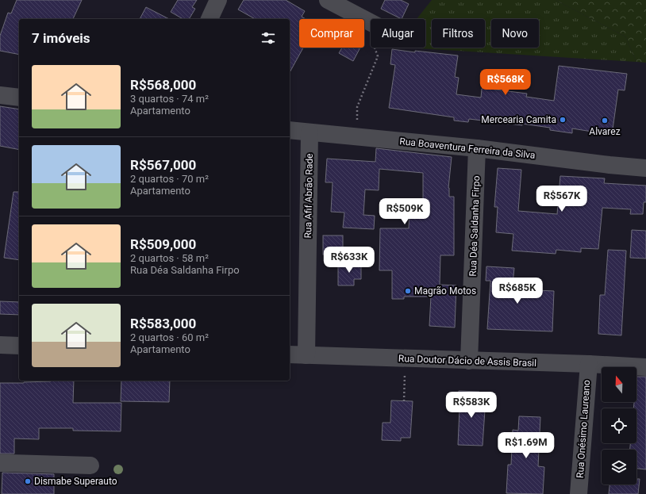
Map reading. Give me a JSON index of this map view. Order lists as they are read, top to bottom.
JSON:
{
  "streets": {
    "street": [
      "Rua Boaventura Ferreira da Silva",
      "Rua Afif Abrão Rade",
      "Rua Déa Saldanha Firpo",
      "Rua Doutor Dácio de Assis Brasil",
      "Rua Onésimo Laureano"
    ]
  },
  "crossings": [
    ["Rua Boaventura Ferreira da Silva", "Rua Afif Abrão Rade"],
    ["Rua Boaventura Ferreira da Silva", "Rua Déa Saldanha Firpo"],
    ["Rua Afif Abrão Rade", "Rua Doutor Dácio de Assis Brasil"],
    ["Rua Déa Saldanha Firpo", "Rua Doutor Dácio de Assis Brasil"],
    ["Rua Doutor Dácio de Assis Brasil", "Rua Onésimo Laureano"]
  ],
  "places": [
    "Mercearia Camita",
    "Alvarez",
    "Magrão Motos",
    "Dismabe Superauto"
  ],
  "north": "top",
  "page": {
    "chip": [
      "Comprar",
      "Alugar",
      "Filtros",
      "Novo"
    ],
    "heading": "7 imóveis",
    "list": [
      {
        "name": "R$568,000",
        "note": "3 quartos · 74 m² · Apartamento"
      },
      {
        "name": "R$567,000",
        "note": "2 quartos · 70 m² · Apartamento"
      },
      {
        "name": "R$509,000",
        "note": "2 quartos · 58 m² · Rua Déa Saldanha Firpo"
      },
      {
        "name": "R$583,000",
        "note": "2 quartos · 60 m² · Apartamento"
      }
    ],
    "price": [
      "R$568K",
      "R$567K",
      "R$509K",
      "R$633K",
      "R$685K",
      "R$583K",
      "R$1.69M"
    ]
  }
}
